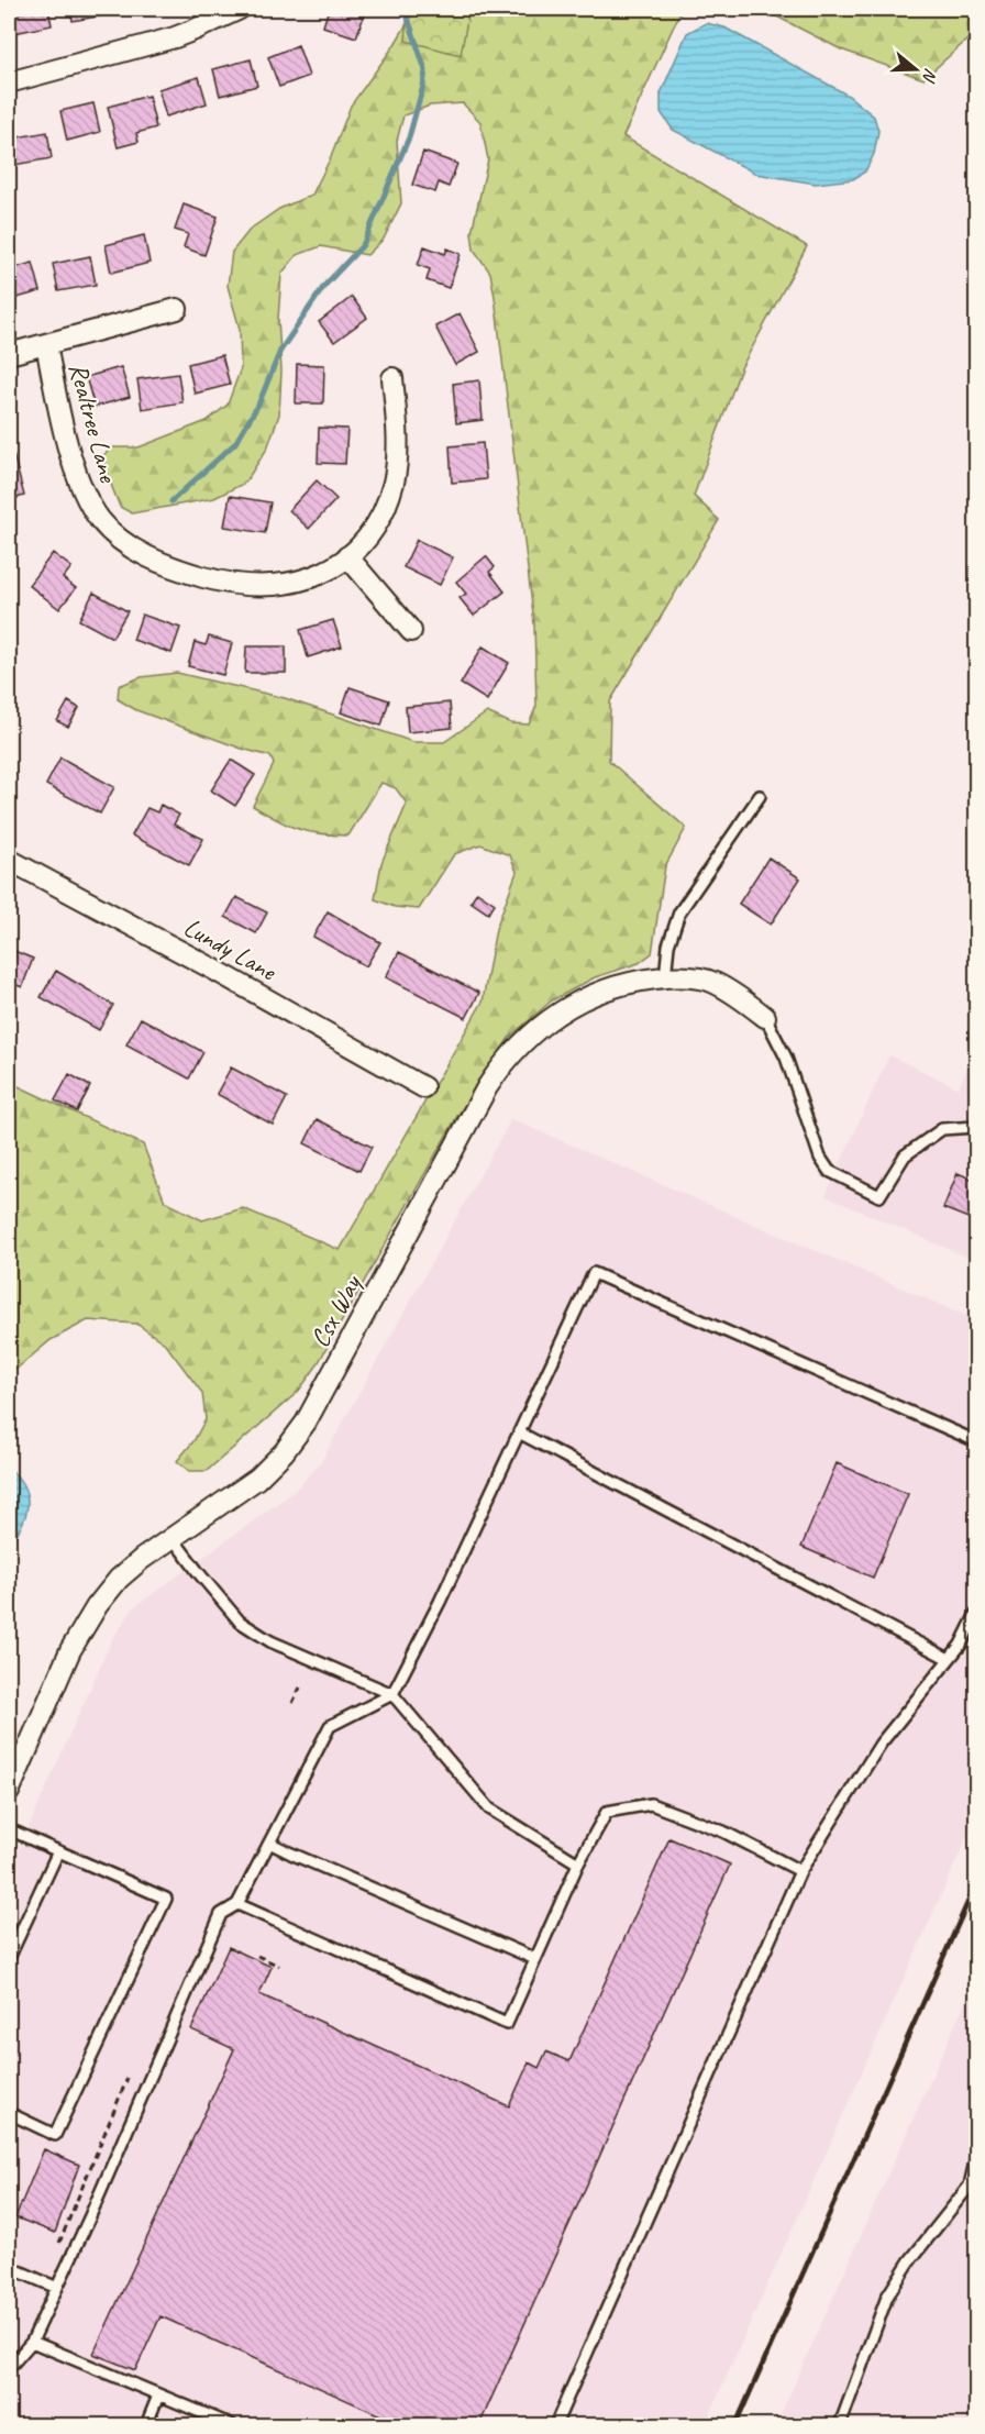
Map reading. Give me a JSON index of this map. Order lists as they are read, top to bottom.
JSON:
{
  "streets": {
    "street": ["Realtree Lane", "Lundy Lane", "Csx Way"]
  },
  "north": "right"
}
